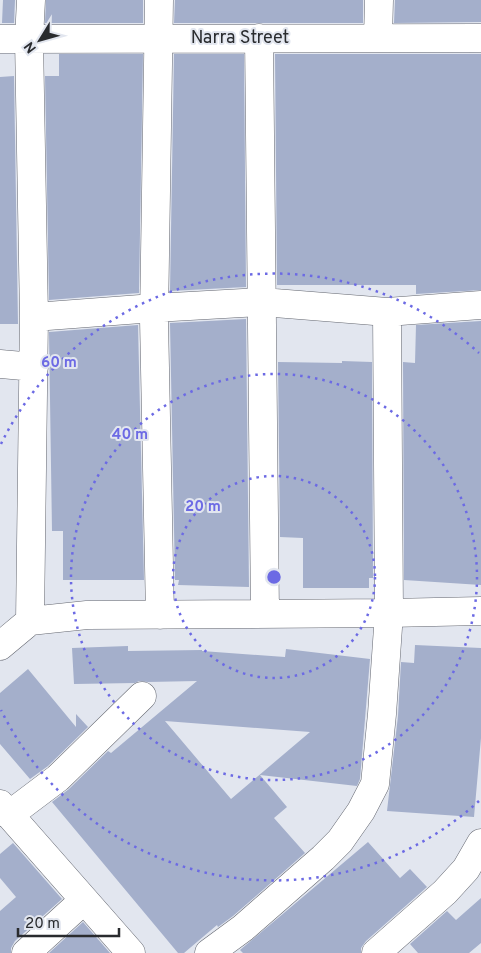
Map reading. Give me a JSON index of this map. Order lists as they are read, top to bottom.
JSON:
{
  "streets": {
    "street": ["Narra Street"]
  },
  "scale_bar": "20 m",
  "north": "bottom left",
  "rings": ["60 m", "40 m", "20 m"]
}
